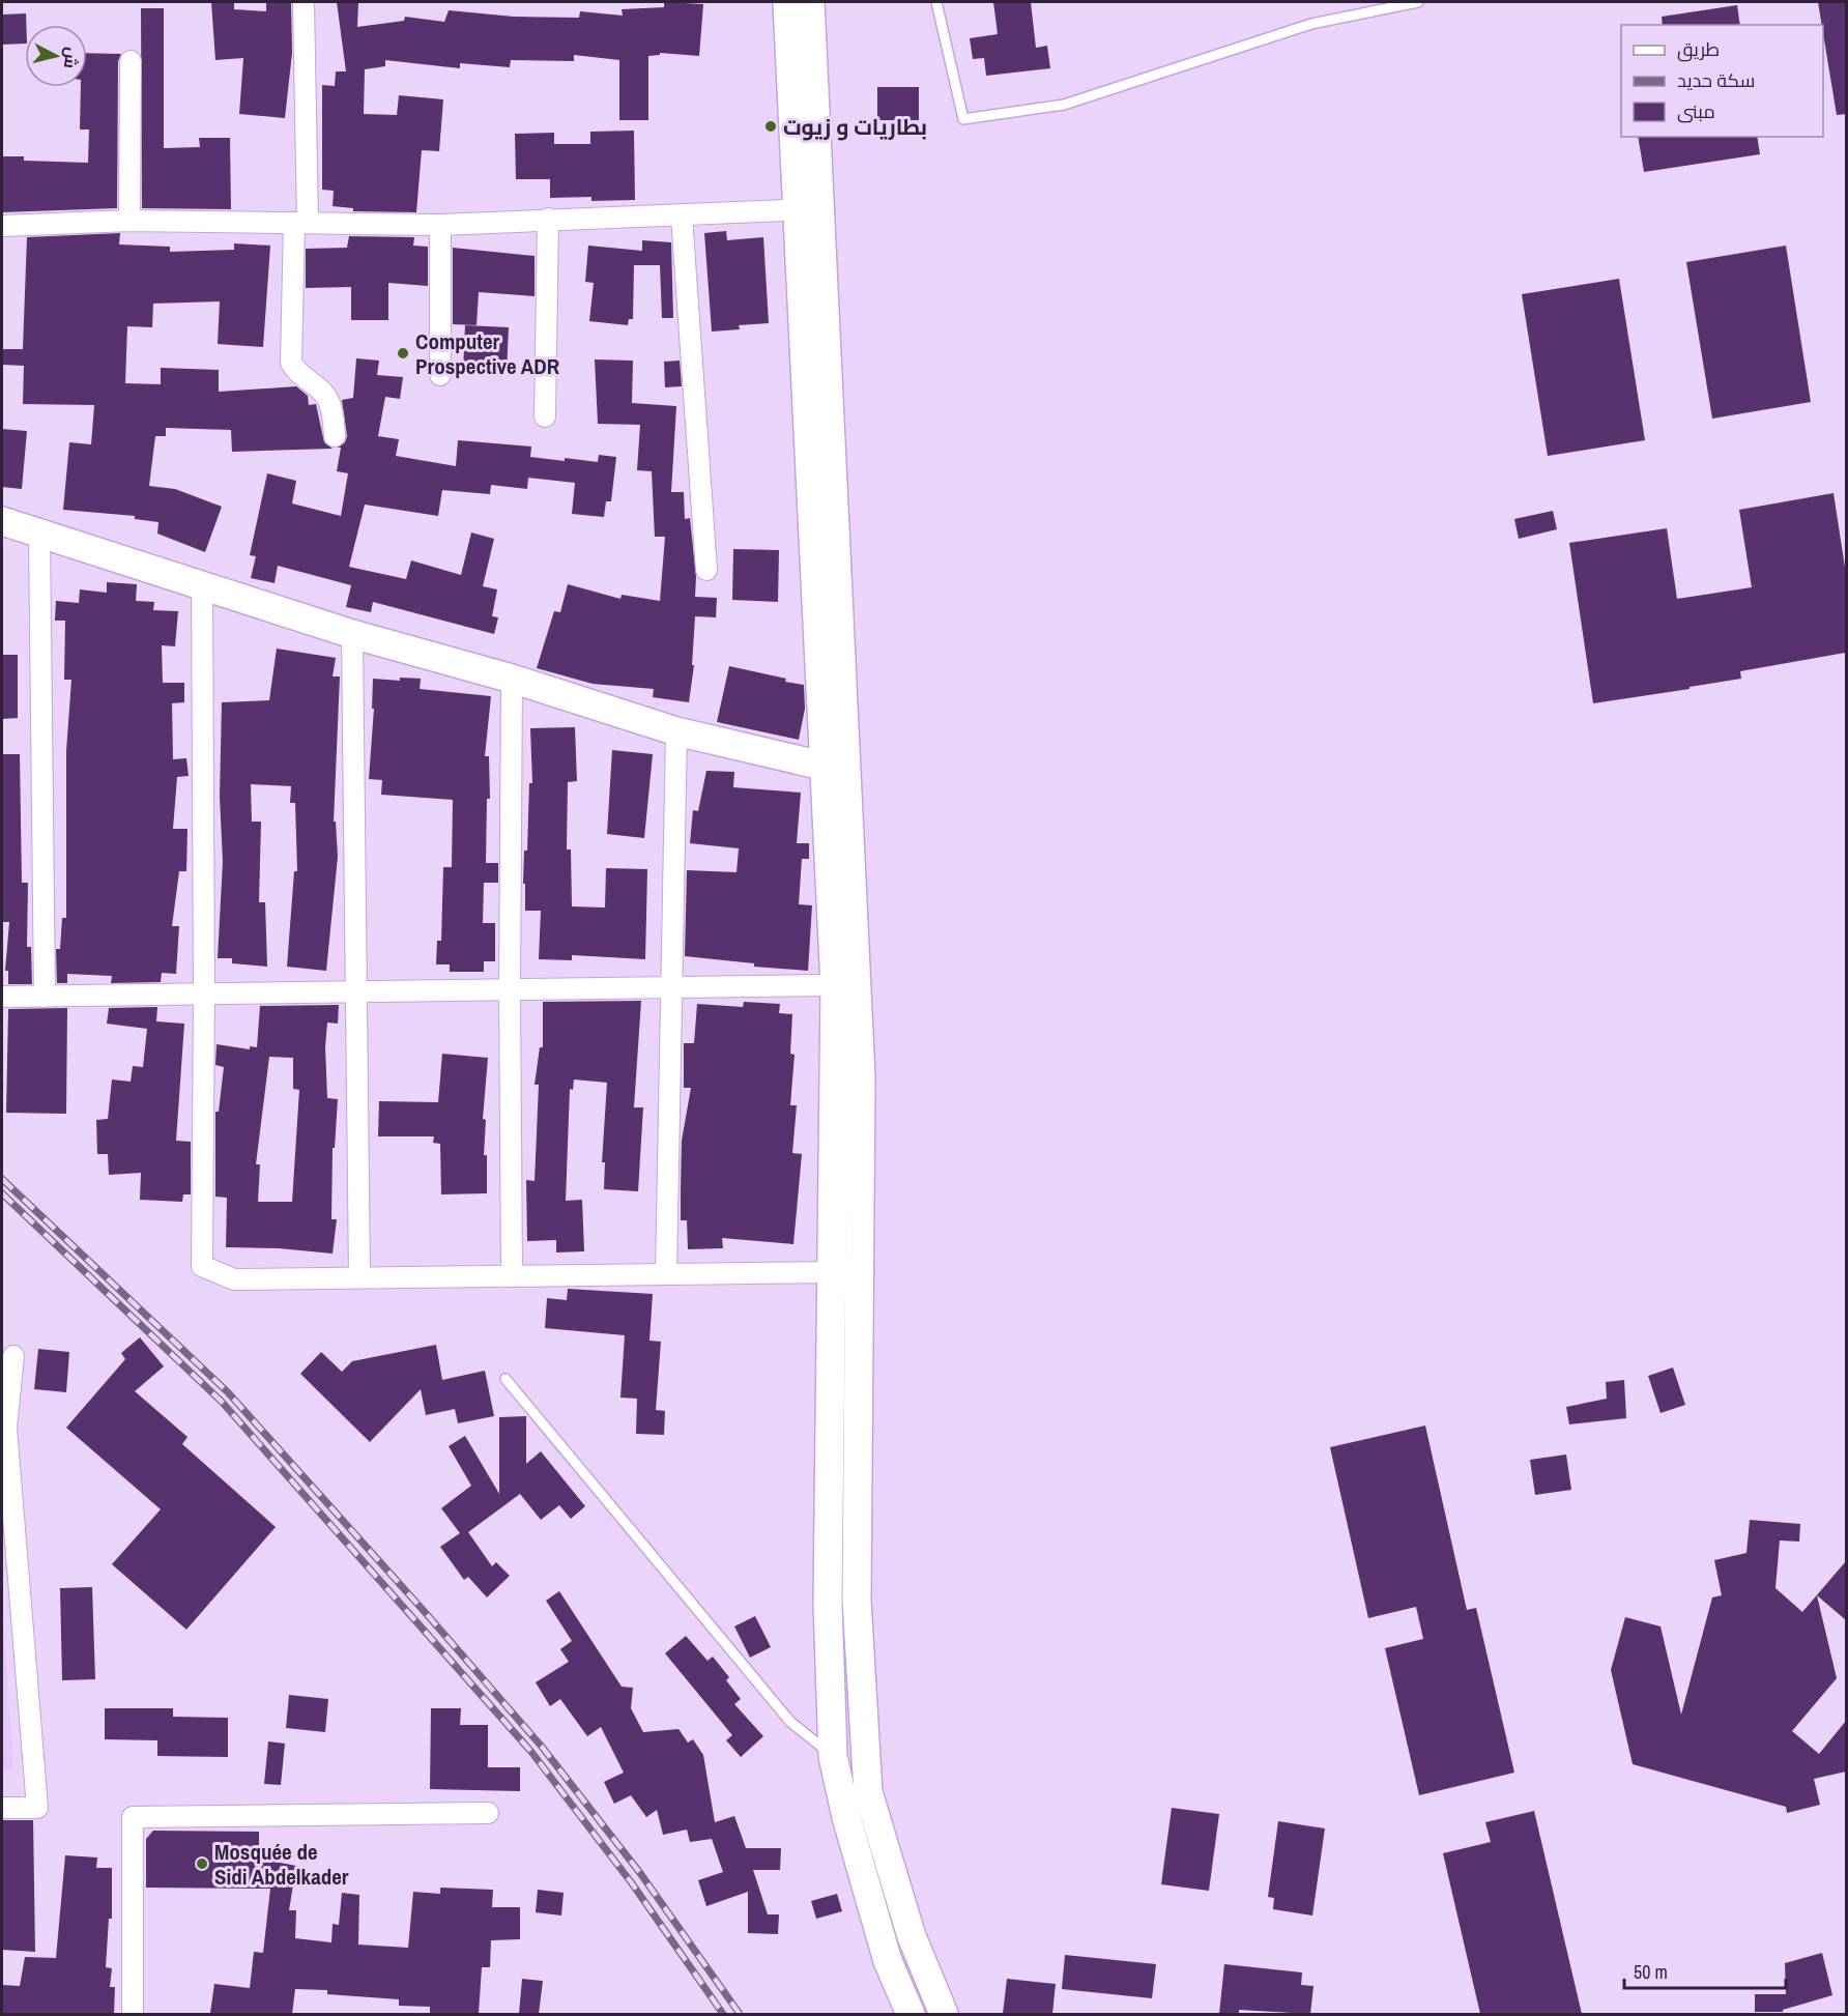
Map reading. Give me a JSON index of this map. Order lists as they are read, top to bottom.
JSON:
{
  "places": ["بطاريات و زيوت", "Computer Prospective ADR", "Mosquée de Sidi Abdelkader"],
  "legend": ["طريق", "سكة حديد", "مبنى"],
  "scale_bar": "50 m",
  "north": "right"
}
